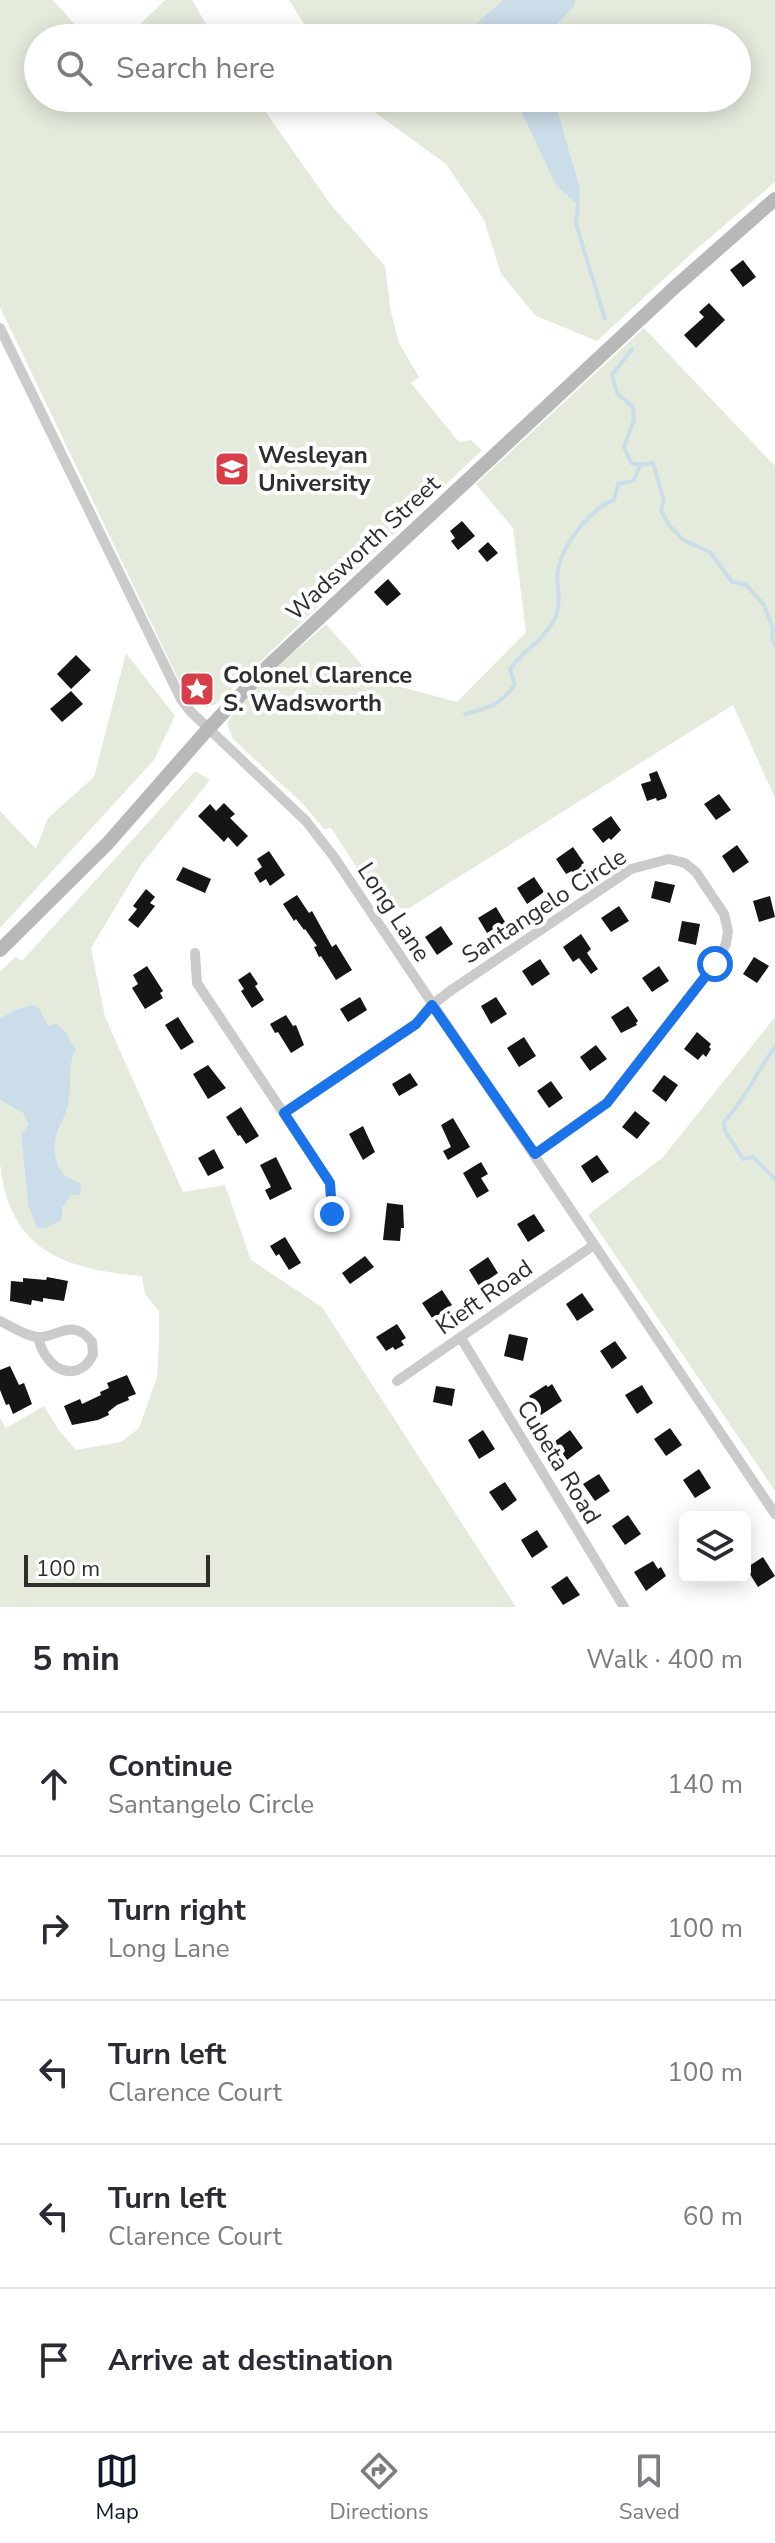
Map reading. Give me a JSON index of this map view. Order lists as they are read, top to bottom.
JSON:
{
  "streets": {
    "street": [
      "Wadsworth Street",
      "Santangelo Circle",
      "Long Lane",
      "Kieft Road",
      "Cubeta Road"
    ]
  },
  "crossings": [
    ["Wadsworth Street", "Long Lane"],
    ["Santangelo Circle", "Long Lane"],
    ["Long Lane", "Kieft Road"],
    ["Kieft Road", "Cubeta Road"]
  ],
  "places": {
    "school or university": ["Wesleyan University"],
    "place": ["Colonel Clarence S. Wadsworth"]
  },
  "scale_bar": "100 m",
  "page": {
    "search": "Search here",
    "scale": "100 m",
    "heading": ["5 min", "Walk · 400 m"],
    "list": [
      ["Continue", "Santangelo Circle", "140 m"],
      ["Turn right", "Long Lane", "100 m"],
      ["Turn left", "Clarence Court", "100 m"],
      ["Turn left", "Clarence Court", "60 m"],
      "Arrive at destination"
    ],
    "nav": ["Map", "Directions", "Saved"]
  }
}
